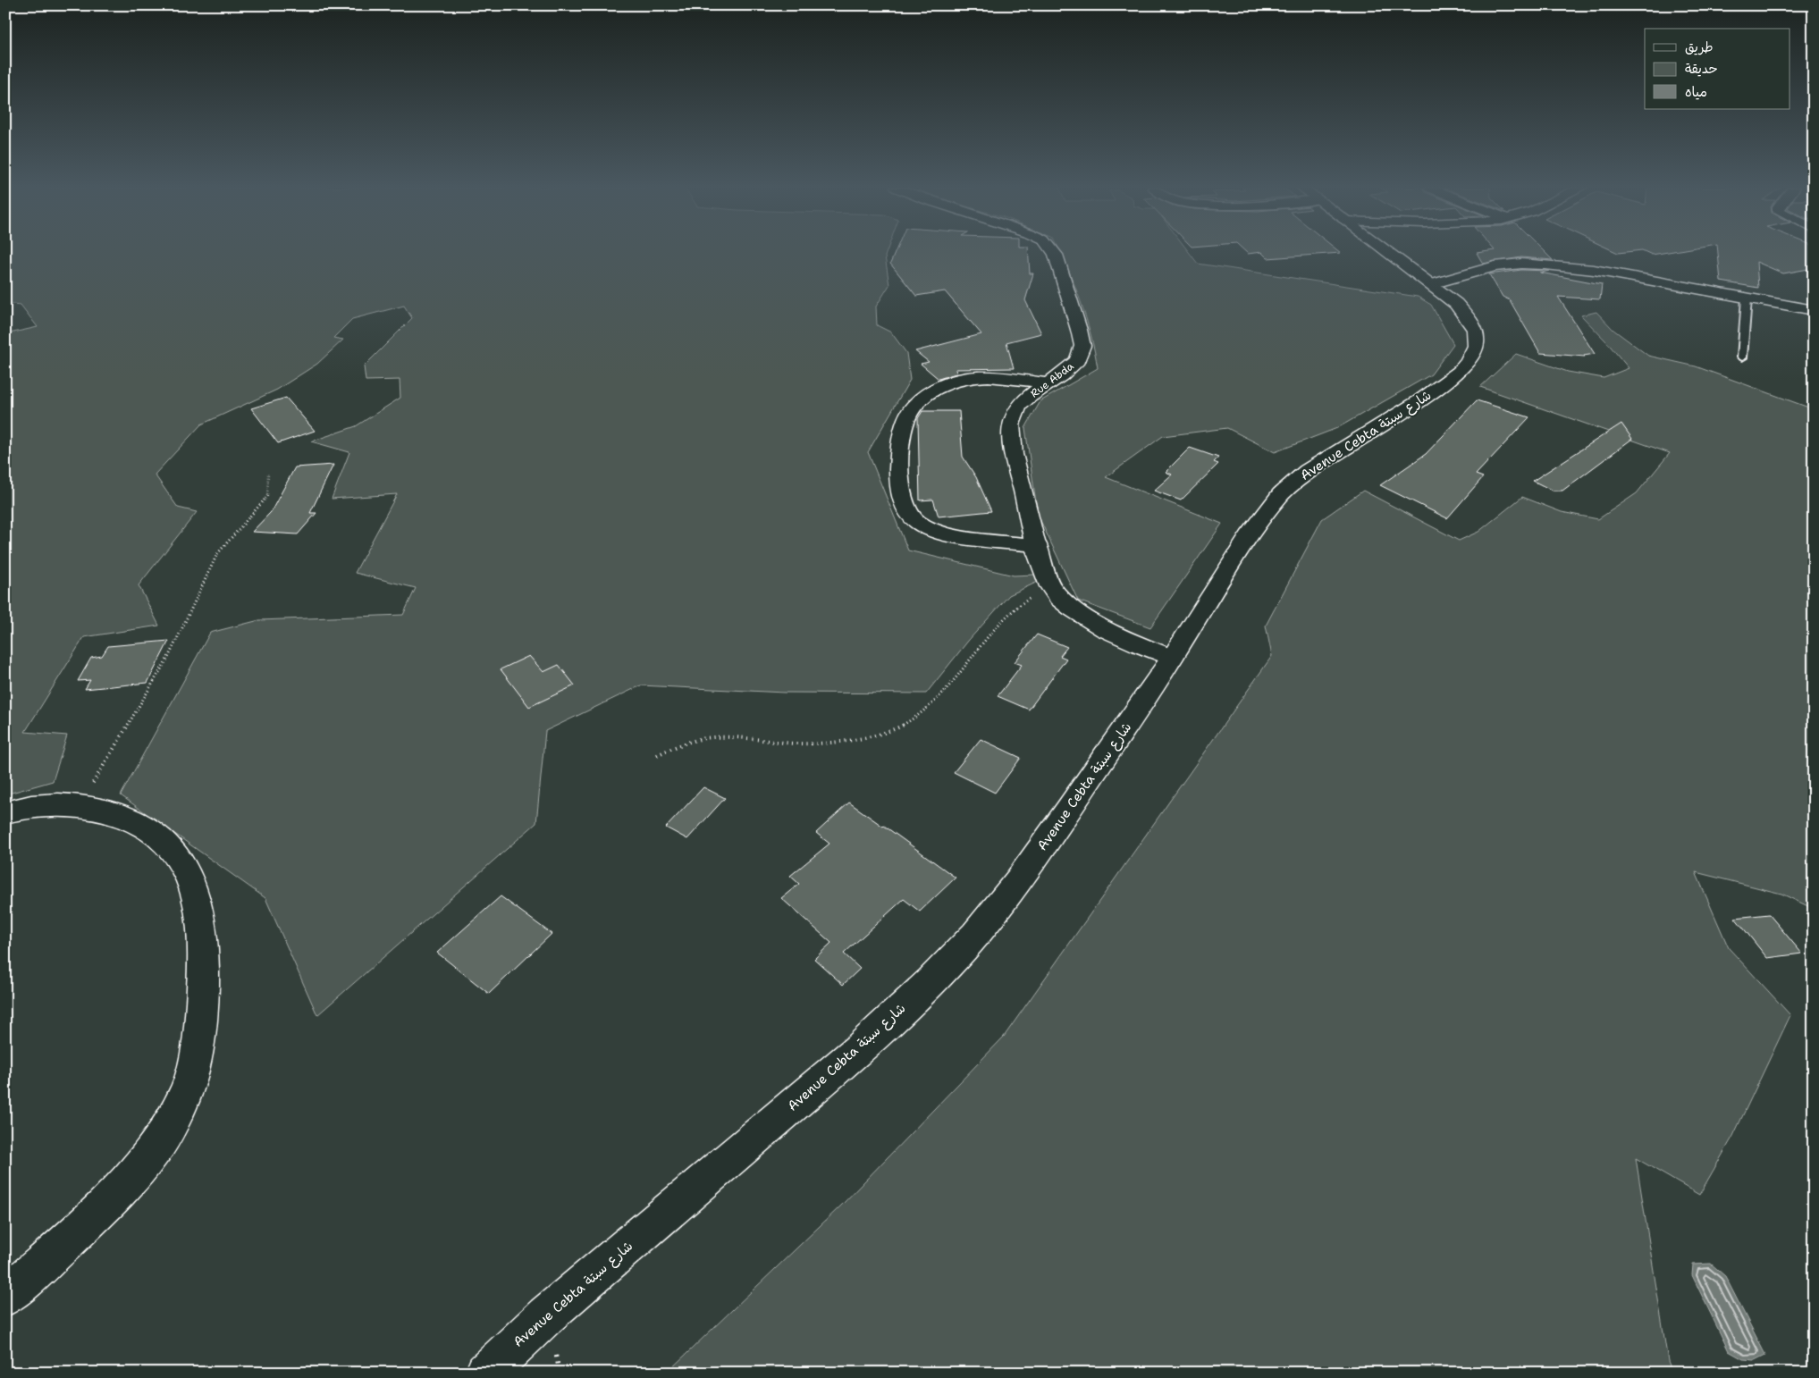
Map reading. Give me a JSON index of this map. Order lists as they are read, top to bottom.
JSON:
{
  "streets": {
    "street": ["Rue Abda", "Avenue Cebta شارع سبتة"]
  },
  "crossings": [
    ["Rue Abda", "Avenue Cebta شارع سبتة"]
  ],
  "legend": ["طريق", "حديقة", "مياه"]
}
